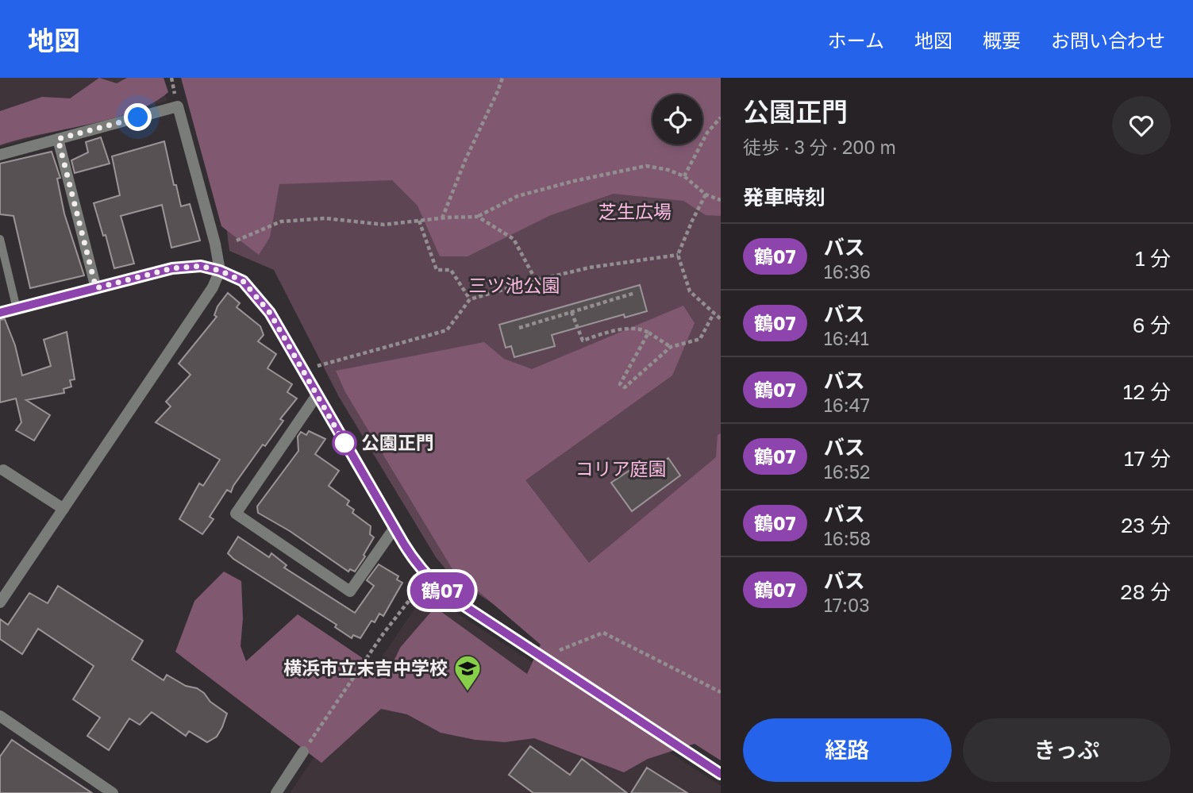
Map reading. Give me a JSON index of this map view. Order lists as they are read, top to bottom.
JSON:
{
  "parks": ["芝生広場", "三ツ池公園", "コリア庭園"],
  "places": {
    "other": ["公園正門"],
    "school or university": ["横浜市立末吉中学校"]
  },
  "lines": ["bus line 鶴07"],
  "page": {
    "header": "地図",
    "nav": [
      "ホーム",
      "地図",
      "概要",
      "お問い合わせ"
    ],
    "on_map": "鶴07",
    "heading": [
      ["公園正門", "徒歩 · 3 分 · 200 m"],
      "発車時刻"
    ],
    "list": [
      {
        "mark": "鶴07",
        "name": "バス",
        "note": "16:36",
        "value": "1 分"
      },
      {
        "mark": "鶴07",
        "name": "バス",
        "note": "16:41",
        "value": "6 分"
      },
      {
        "mark": "鶴07",
        "name": "バス",
        "note": "16:47",
        "value": "12 分"
      },
      {
        "mark": "鶴07",
        "name": "バス",
        "note": "16:52",
        "value": "17 分"
      },
      {
        "mark": "鶴07",
        "name": "バス",
        "note": "16:58",
        "value": "23 分"
      },
      {
        "mark": "鶴07",
        "name": "バス",
        "note": "17:03",
        "value": "28 分"
      }
    ],
    "buttons": ["経路", "きっぷ"]
  }
}
